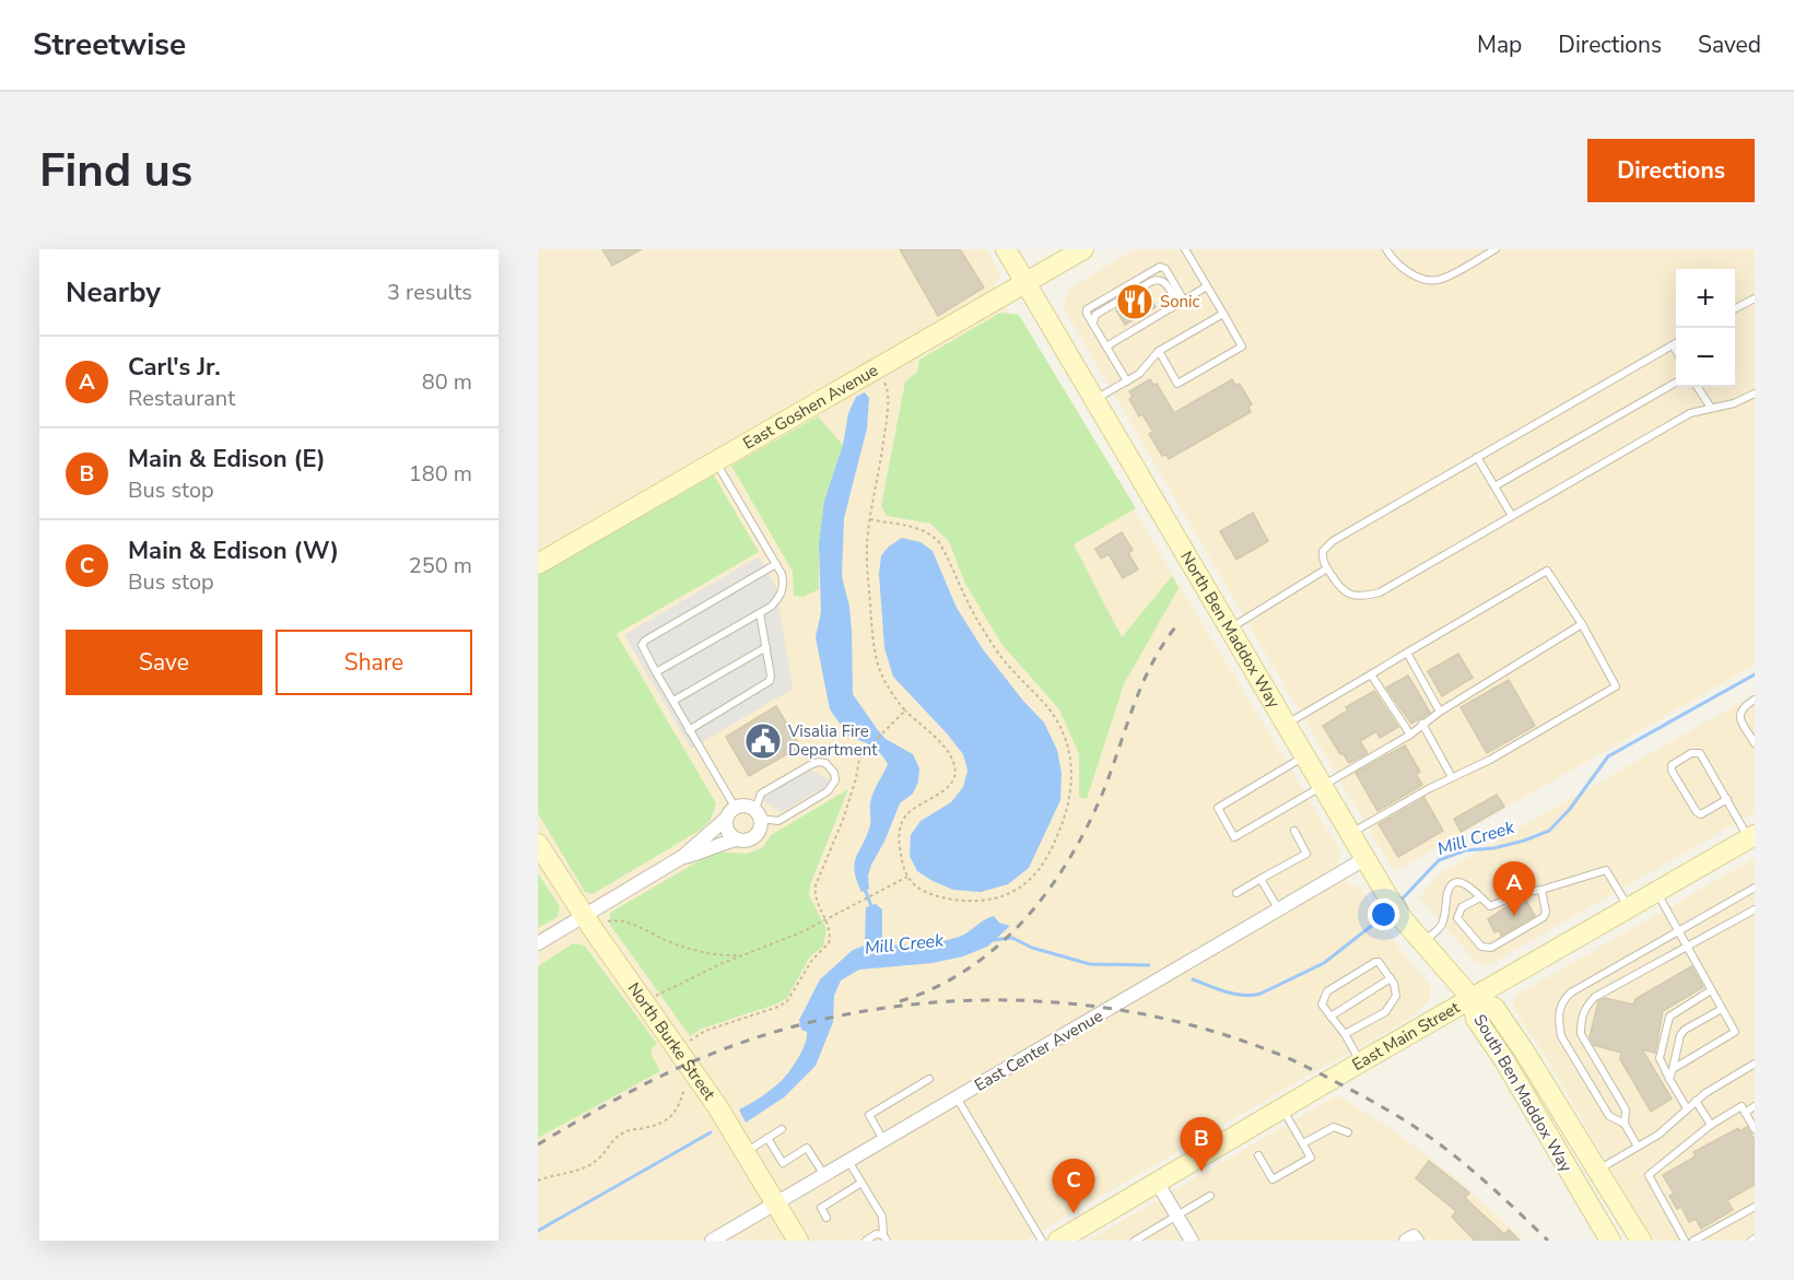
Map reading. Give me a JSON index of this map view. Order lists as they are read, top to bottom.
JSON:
{
  "streets": {
    "street": [
      "East Goshen Avenue",
      "North Ben Maddox Way",
      "East Main Street",
      "North Burke Street",
      "East Center Avenue",
      "South Ben Maddox Way"
    ]
  },
  "crossings": [
    ["East Goshen Avenue", "North Ben Maddox Way"],
    ["North Ben Maddox Way", "East Main Street"],
    ["North Ben Maddox Way", "East Center Avenue"],
    ["North Ben Maddox Way", "South Ben Maddox Way"],
    ["East Main Street", "South Ben Maddox Way"],
    ["North Burke Street", "East Center Avenue"]
  ],
  "water": ["Mill Creek"],
  "places": {
    "restaurant": ["Sonic"],
    "public building": ["Visalia Fire Department"]
  },
  "page": {
    "header": "Streetwise",
    "nav": ["Map", "Directions", "Saved"],
    "buttons": [
      "Directions",
      ["Save", "Share"]
    ],
    "title": "Find us",
    "heading": ["Nearby", "3 results"],
    "map_buttons": ["+", "−"],
    "list": [
      {
        "mark": "A",
        "name": "Carl's Jr.",
        "note": "Restaurant",
        "value": "80 m"
      },
      {
        "mark": "B",
        "name": "Main & Edison (E)",
        "note": "Bus stop",
        "value": "180 m"
      },
      {
        "mark": "C",
        "name": "Main & Edison (W)",
        "note": "Bus stop",
        "value": "250 m"
      }
    ],
    "pins": ["A", "B", "C"]
  }
}
